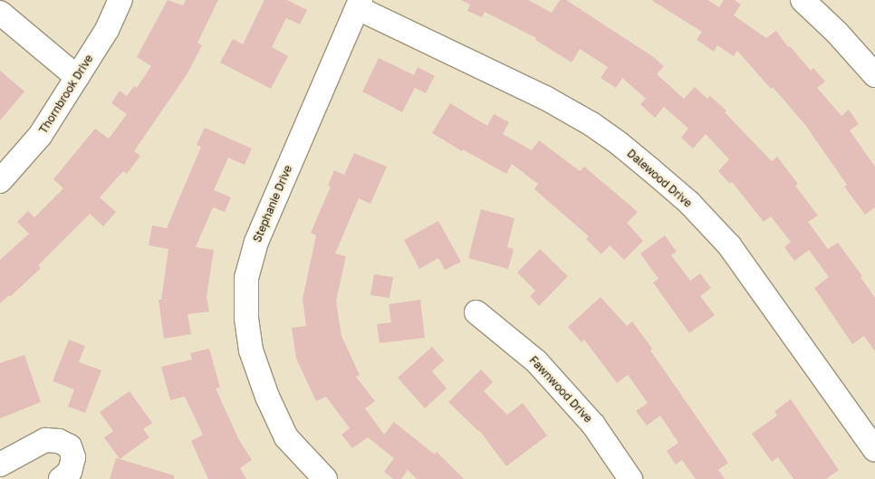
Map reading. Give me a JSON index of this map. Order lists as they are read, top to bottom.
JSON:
{
  "streets": {
    "street": [
      "Thornbrook Drive",
      "Dalewood Drive",
      "Stephanie Drive",
      "Fawnwood Drive"
    ]
  },
  "crossings": [
    ["Dalewood Drive", "Stephanie Drive"]
  ]
}
